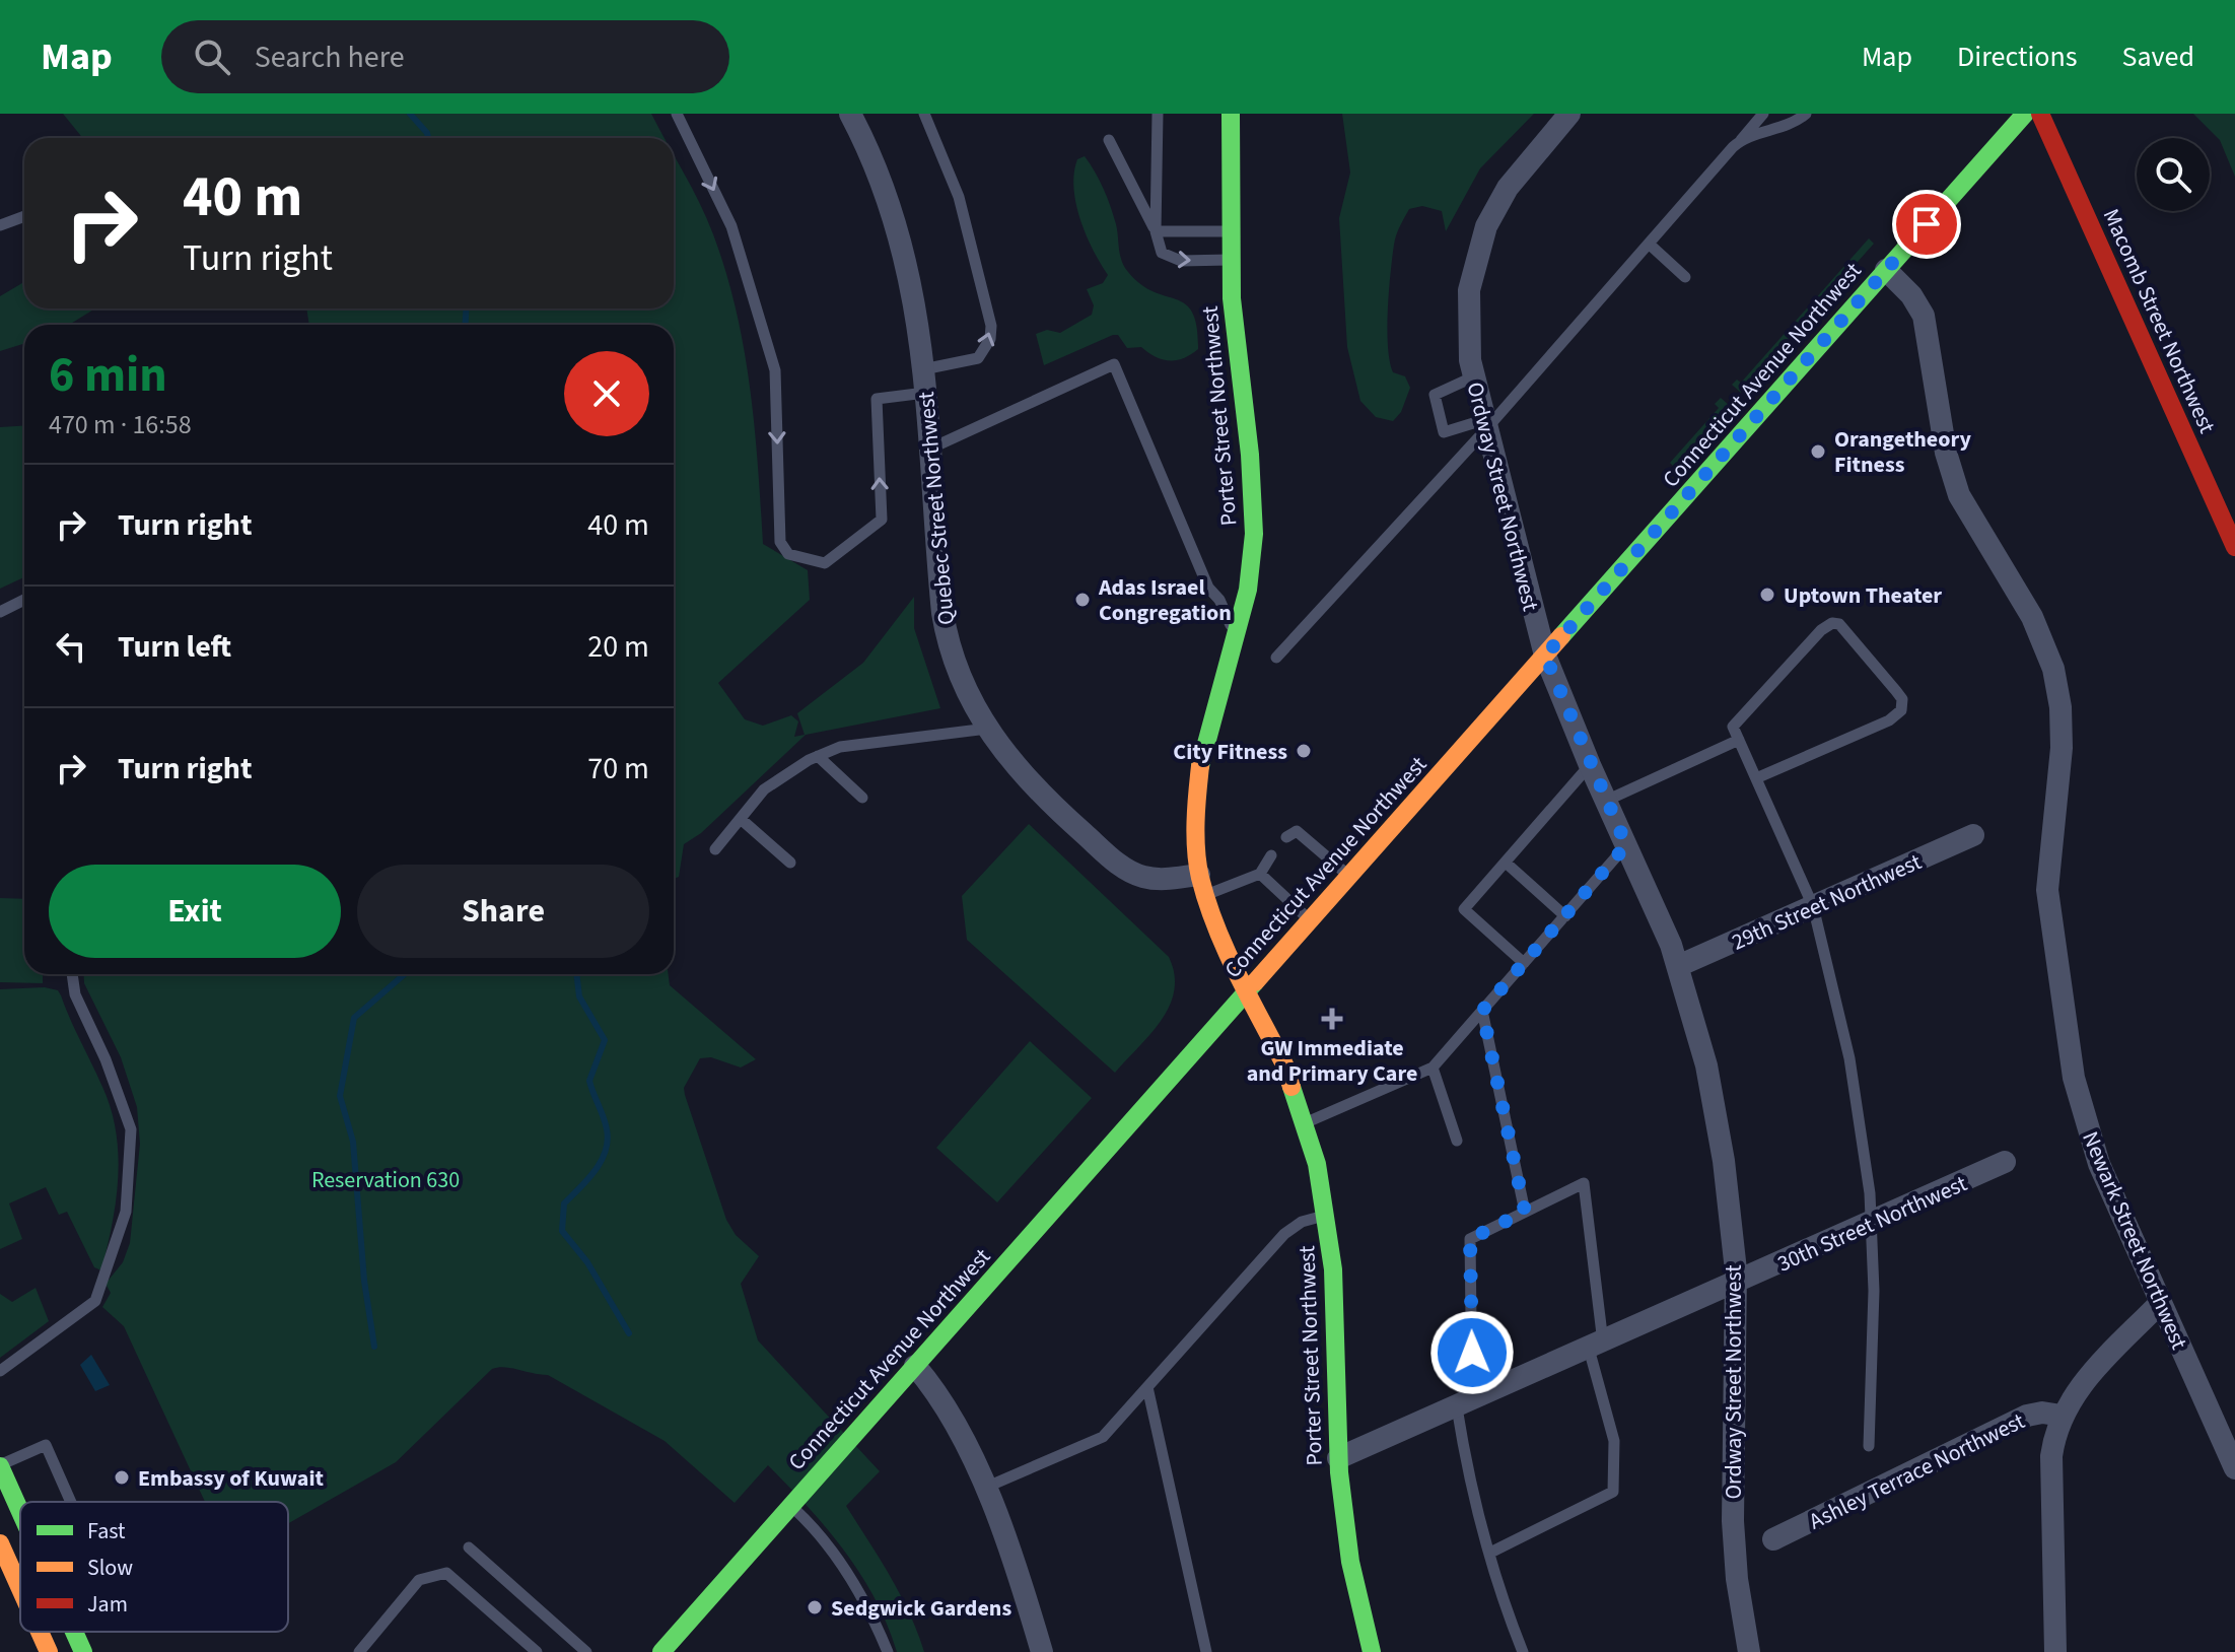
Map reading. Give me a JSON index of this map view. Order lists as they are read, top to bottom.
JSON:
{
  "streets": {
    "main road": ["Macomb Street Northwest", "Connecticut Avenue Northwest", "Porter Street Northwest"],
    "street": [
      "Ordway Street Northwest",
      "Quebec Street Northwest",
      "29th Street Northwest",
      "30th Street Northwest",
      "Newark Street Northwest",
      "Ashley Terrace Northwest"
    ]
  },
  "crossings": [
    ["Connecticut Avenue Northwest", "Porter Street Northwest"],
    ["Connecticut Avenue Northwest", "Ordway Street Northwest"],
    ["Connecticut Avenue Northwest", "Newark Street Northwest"],
    ["Porter Street Northwest", "Quebec Street Northwest"],
    ["Porter Street Northwest", "30th Street Northwest"],
    ["Ordway Street Northwest", "29th Street Northwest"],
    ["Ordway Street Northwest", "30th Street Northwest"]
  ],
  "parks": ["Reservation 630"],
  "places": {
    "other": [
      "Orangetheory Fitness",
      "Uptown Theater",
      "Adas Israel Congregation",
      "City Fitness",
      "Embassy of Kuwait",
      "Sedgwick Gardens"
    ],
    "health": ["GW Immediate and Primary Care"]
  },
  "legend": ["Fast", "Slow", "Jam"],
  "page": {
    "header": "Map",
    "search": "Search here",
    "nav": ["Map", "Directions", "Saved"],
    "turn": ["40 m", "Turn right"],
    "heading": ["6 min", "470 m · 16:58"],
    "list": [
      {
        "name": "Turn right",
        "value": "40 m"
      },
      {
        "name": "Turn left",
        "value": "20 m"
      },
      {
        "name": "Turn right",
        "value": "70 m"
      }
    ],
    "buttons": ["Exit", "Share"]
  }
}
